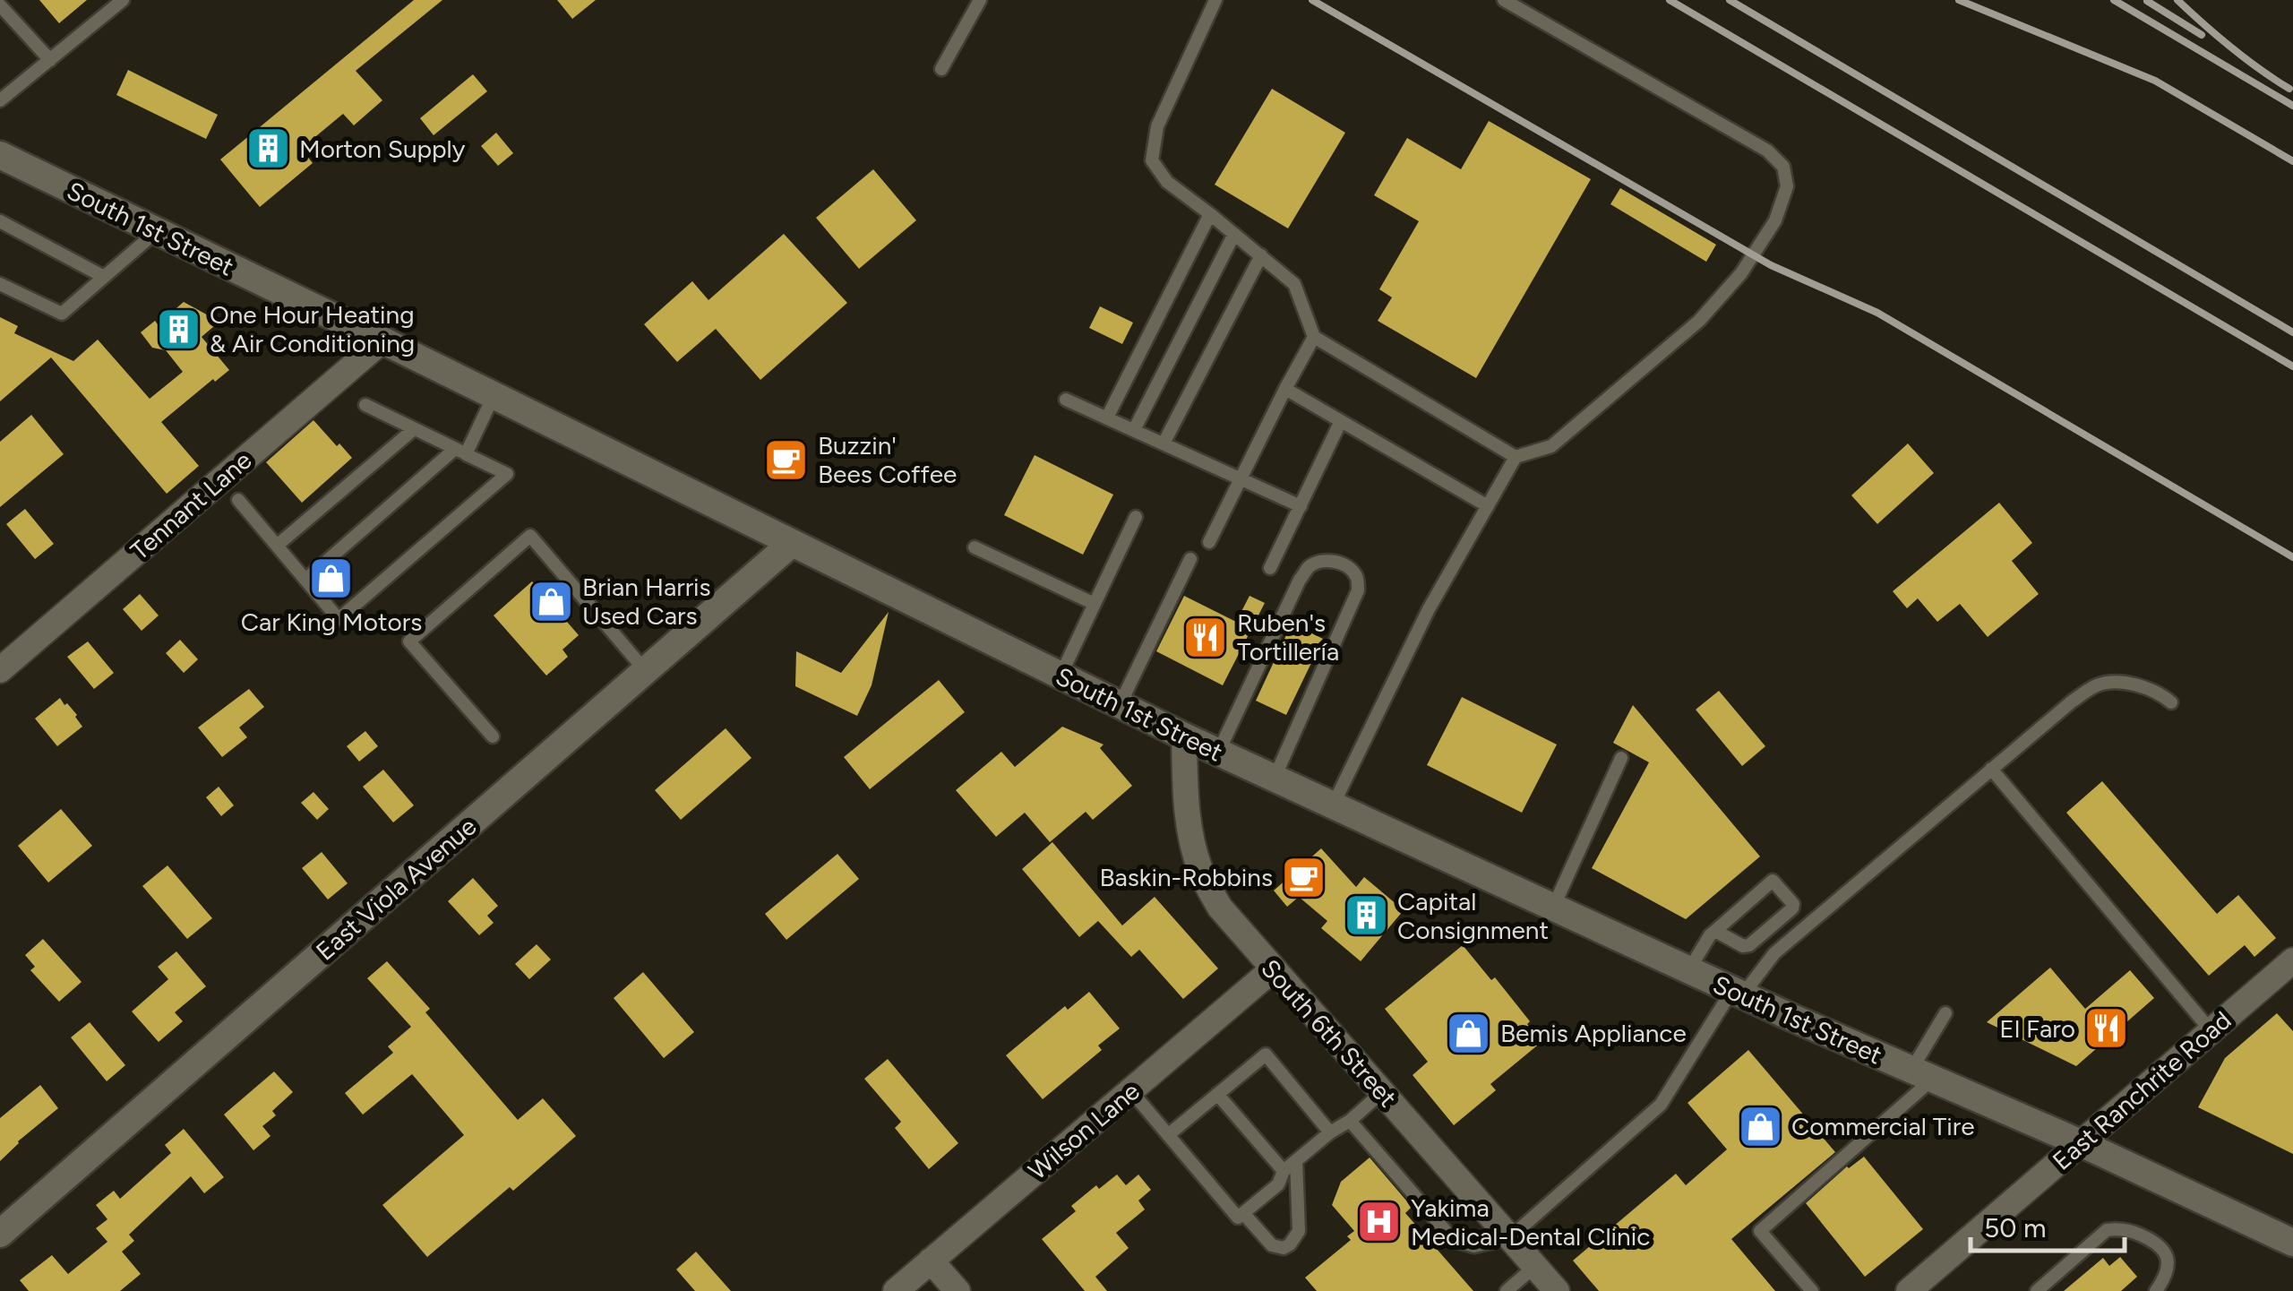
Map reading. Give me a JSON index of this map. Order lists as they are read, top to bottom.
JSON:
{
  "streets": {
    "main road": ["South 1st Street", "East Viola Avenue"],
    "street": [
      "Tennant Lane",
      "South 6th Street",
      "East Ranchrite Road",
      "Wilson Lane"
    ]
  },
  "crossings": [
    ["South 1st Street", "Tennant Lane"],
    ["South 1st Street", "East Viola Avenue"],
    ["South 1st Street", "South 6th Street"],
    ["South 1st Street", "East Ranchrite Road"],
    ["South 6th Street", "Wilson Lane"]
  ],
  "places": {
    "building": ["Morton Supply", "One Hour Heating & Air Conditioning", "Capital Consignment"],
    "cafe": ["Buzzin' Bees Coffee", "Baskin-Robbins"],
    "shop": [
      "Car King Motors",
      "Brian Harris Used Cars",
      "Bemis Appliance",
      "Commercial Tire"
    ],
    "restaurant": ["Ruben's Tortillería", "El Faro"],
    "hospital": ["Yakima Medical-Dental Clinic"]
  },
  "scale_bar": "50 m"
}
